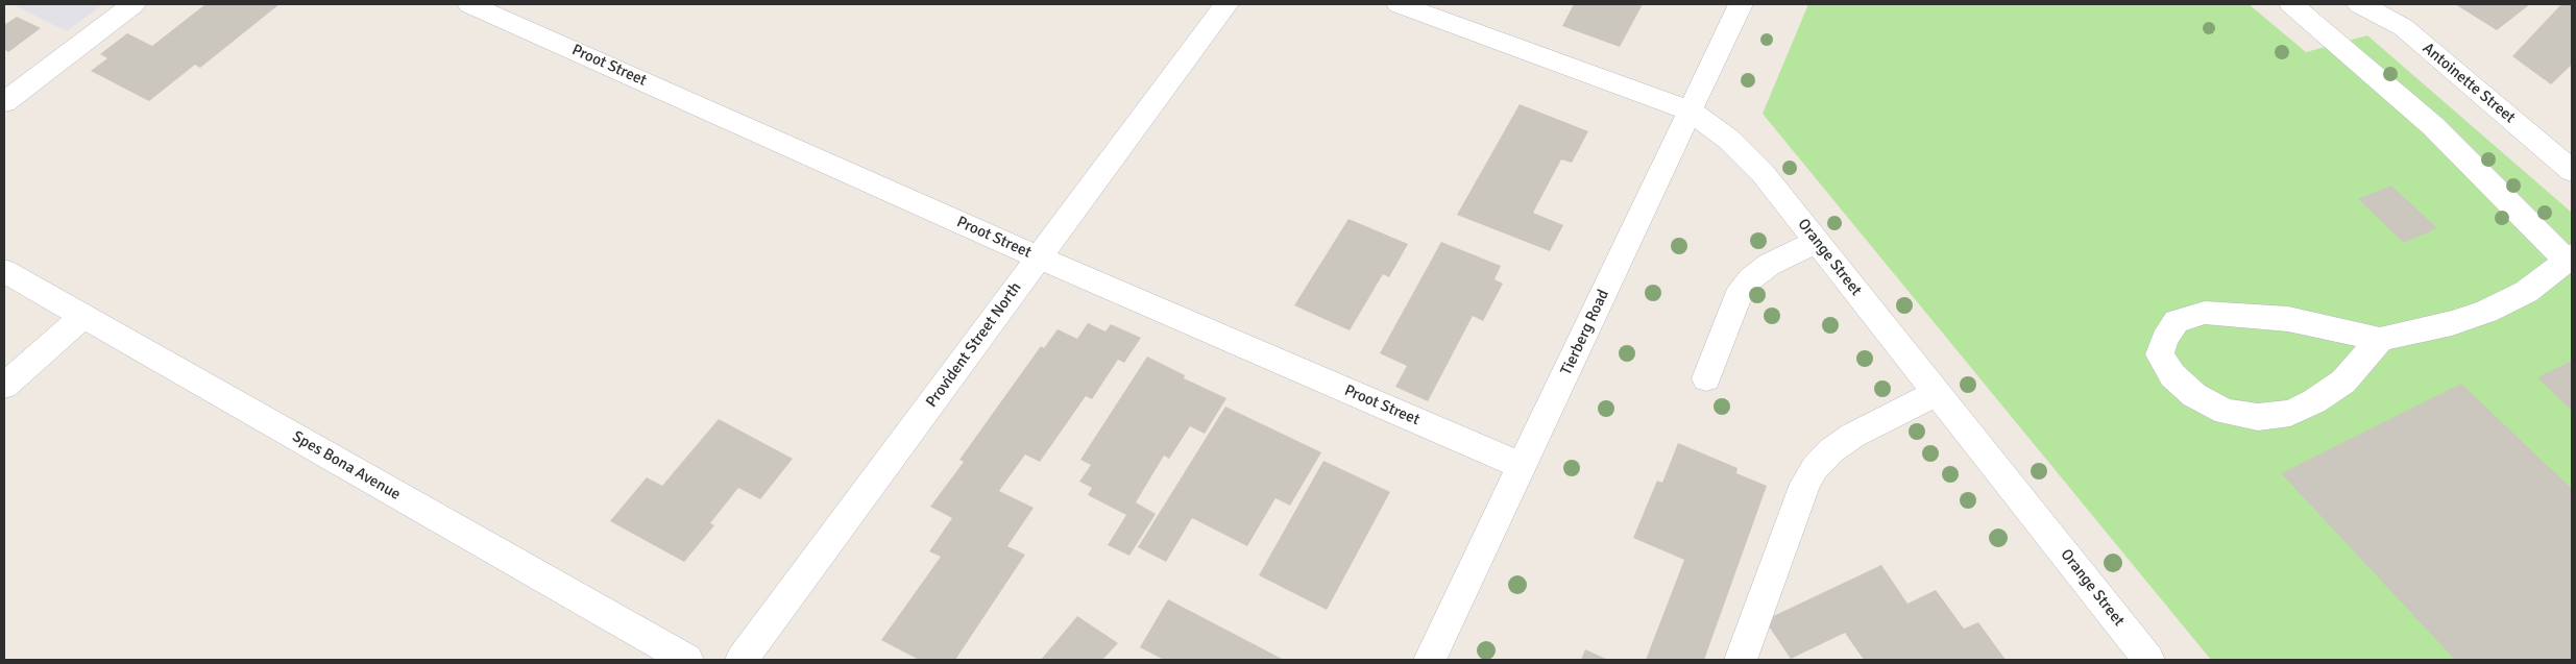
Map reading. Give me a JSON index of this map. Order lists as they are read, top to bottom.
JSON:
{
  "streets": {
    "street": [
      "Proot Street",
      "Antoinette Street",
      "Orange Street",
      "Tierberg Road",
      "Provident Street North",
      "Spes Bona Avenue"
    ]
  },
  "crossings": [
    ["Proot Street", "Tierberg Road"],
    ["Proot Street", "Provident Street North"],
    ["Orange Street", "Tierberg Road"]
  ]
}
